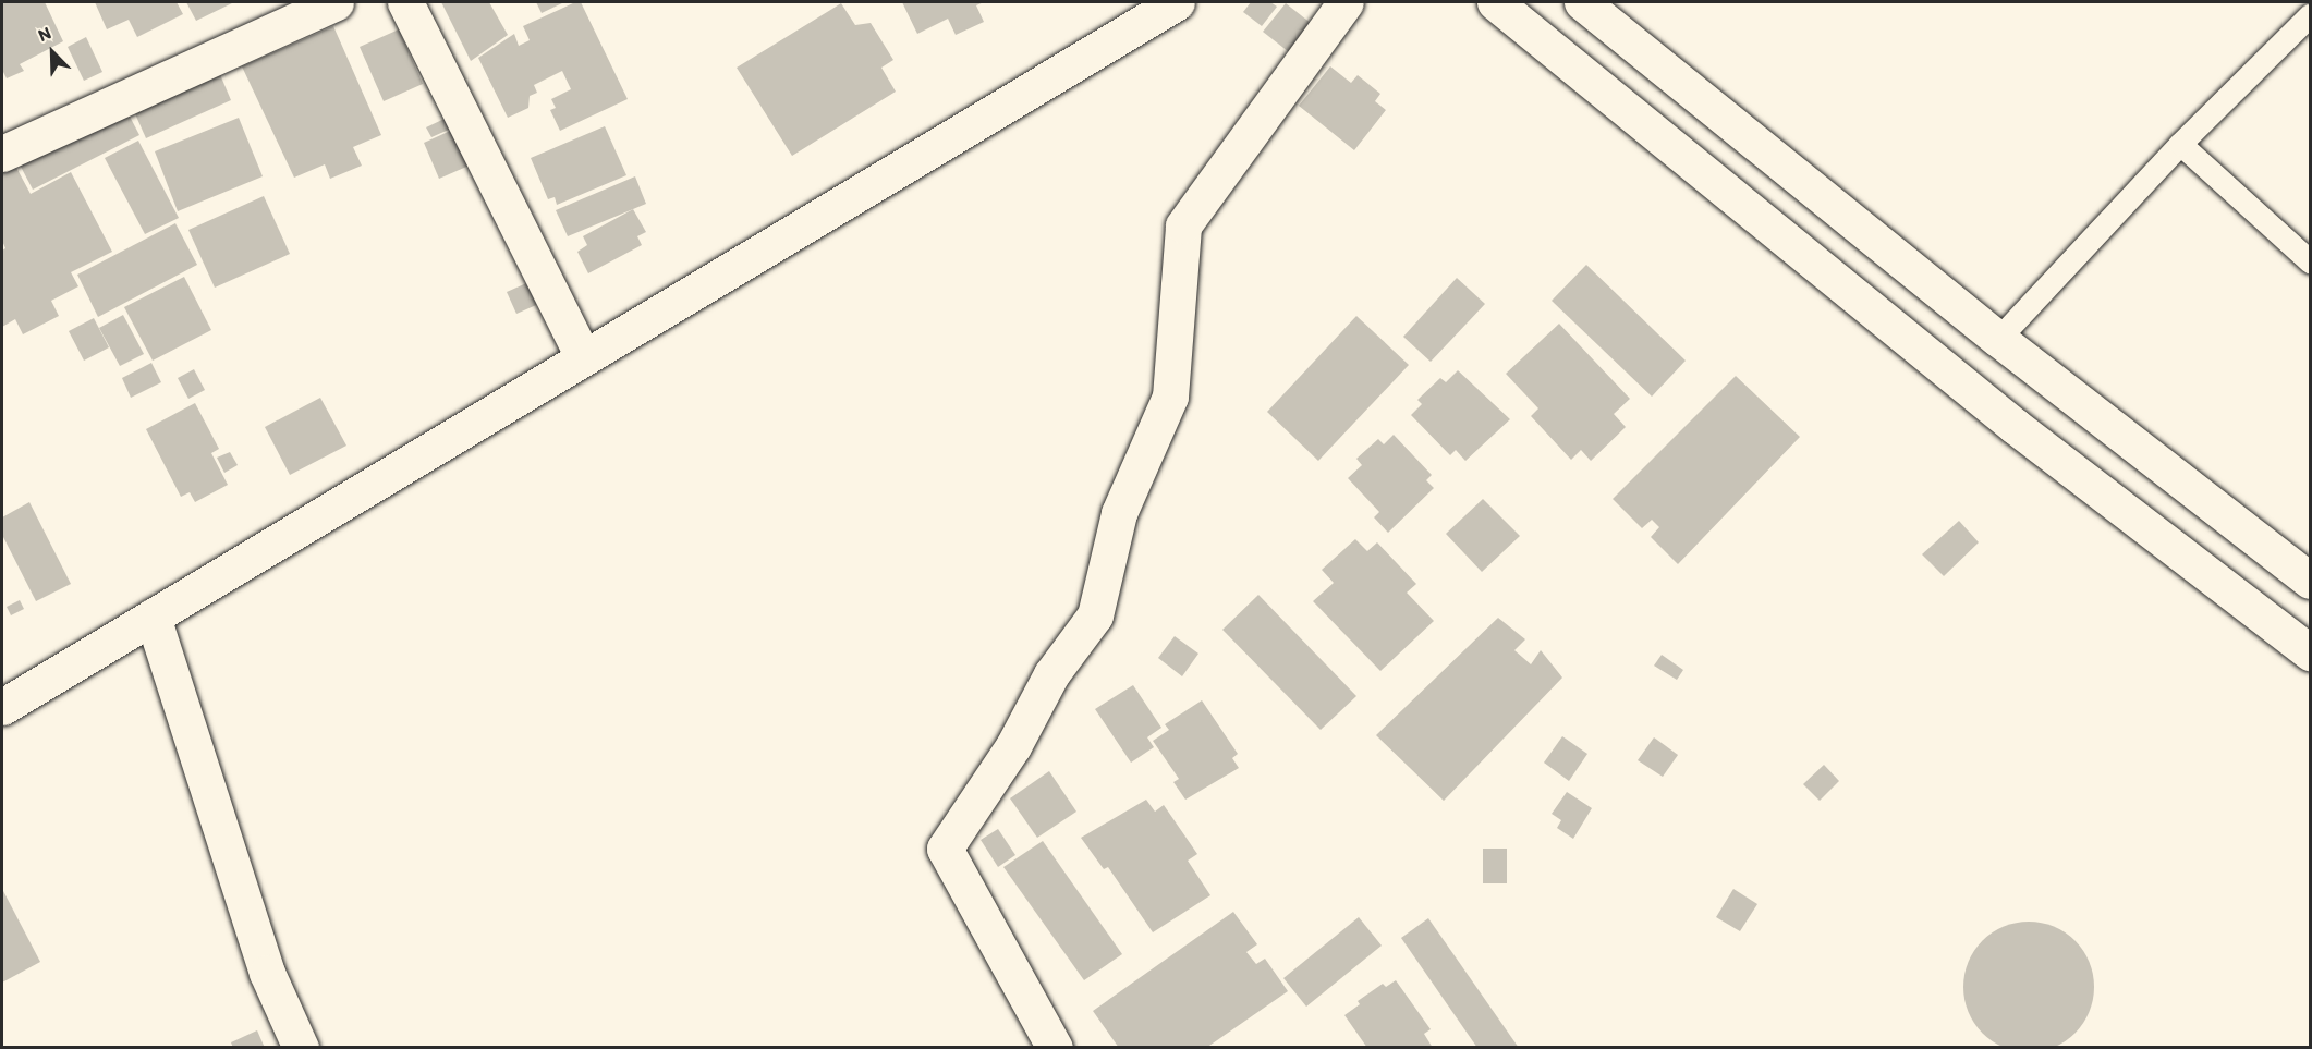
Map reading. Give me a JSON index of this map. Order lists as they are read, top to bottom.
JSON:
{
  "north": "top left"
}
